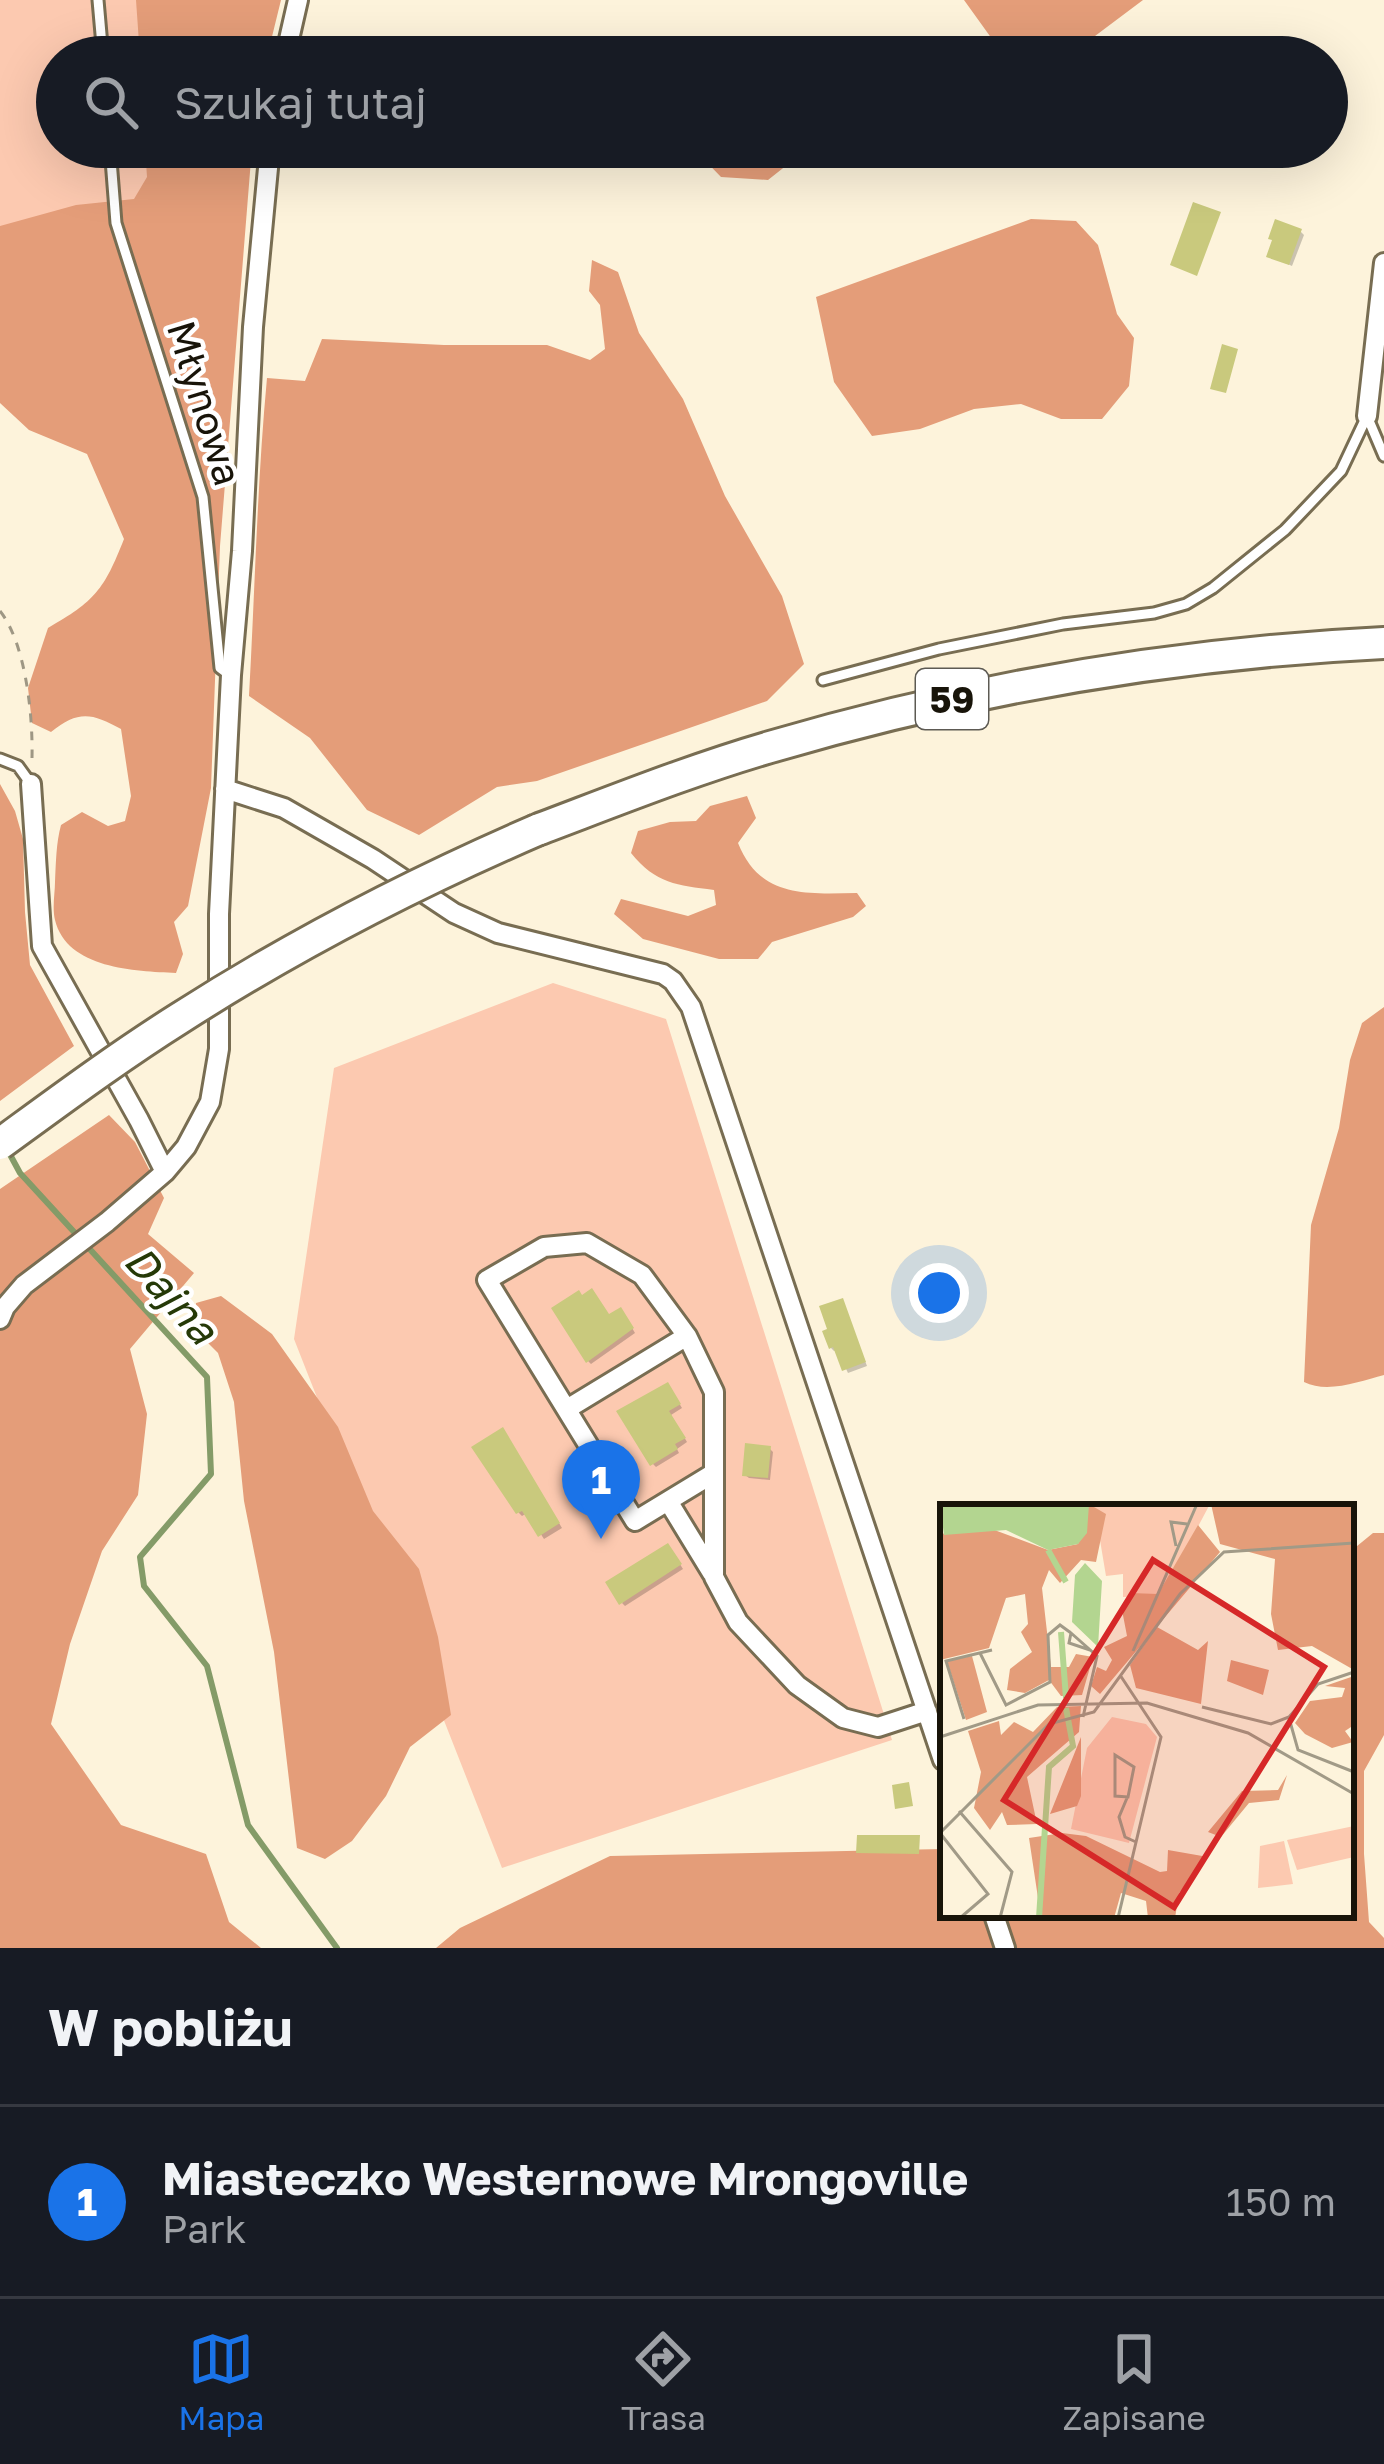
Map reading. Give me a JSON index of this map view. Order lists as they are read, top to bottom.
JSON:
{
  "streets": {
    "main road": ["59"],
    "lane": ["Młynowa"]
  },
  "water": ["Dajna"],
  "page": {
    "search": "Szukaj tutaj",
    "pins": "1",
    "heading": "W pobliżu",
    "list": [
      {
        "mark": "1",
        "name": "Miasteczko Westernowe Mrongoville",
        "note": "Park",
        "value": "150 m"
      }
    ],
    "nav": ["Mapa", "Trasa", "Zapisane"]
  }
}
